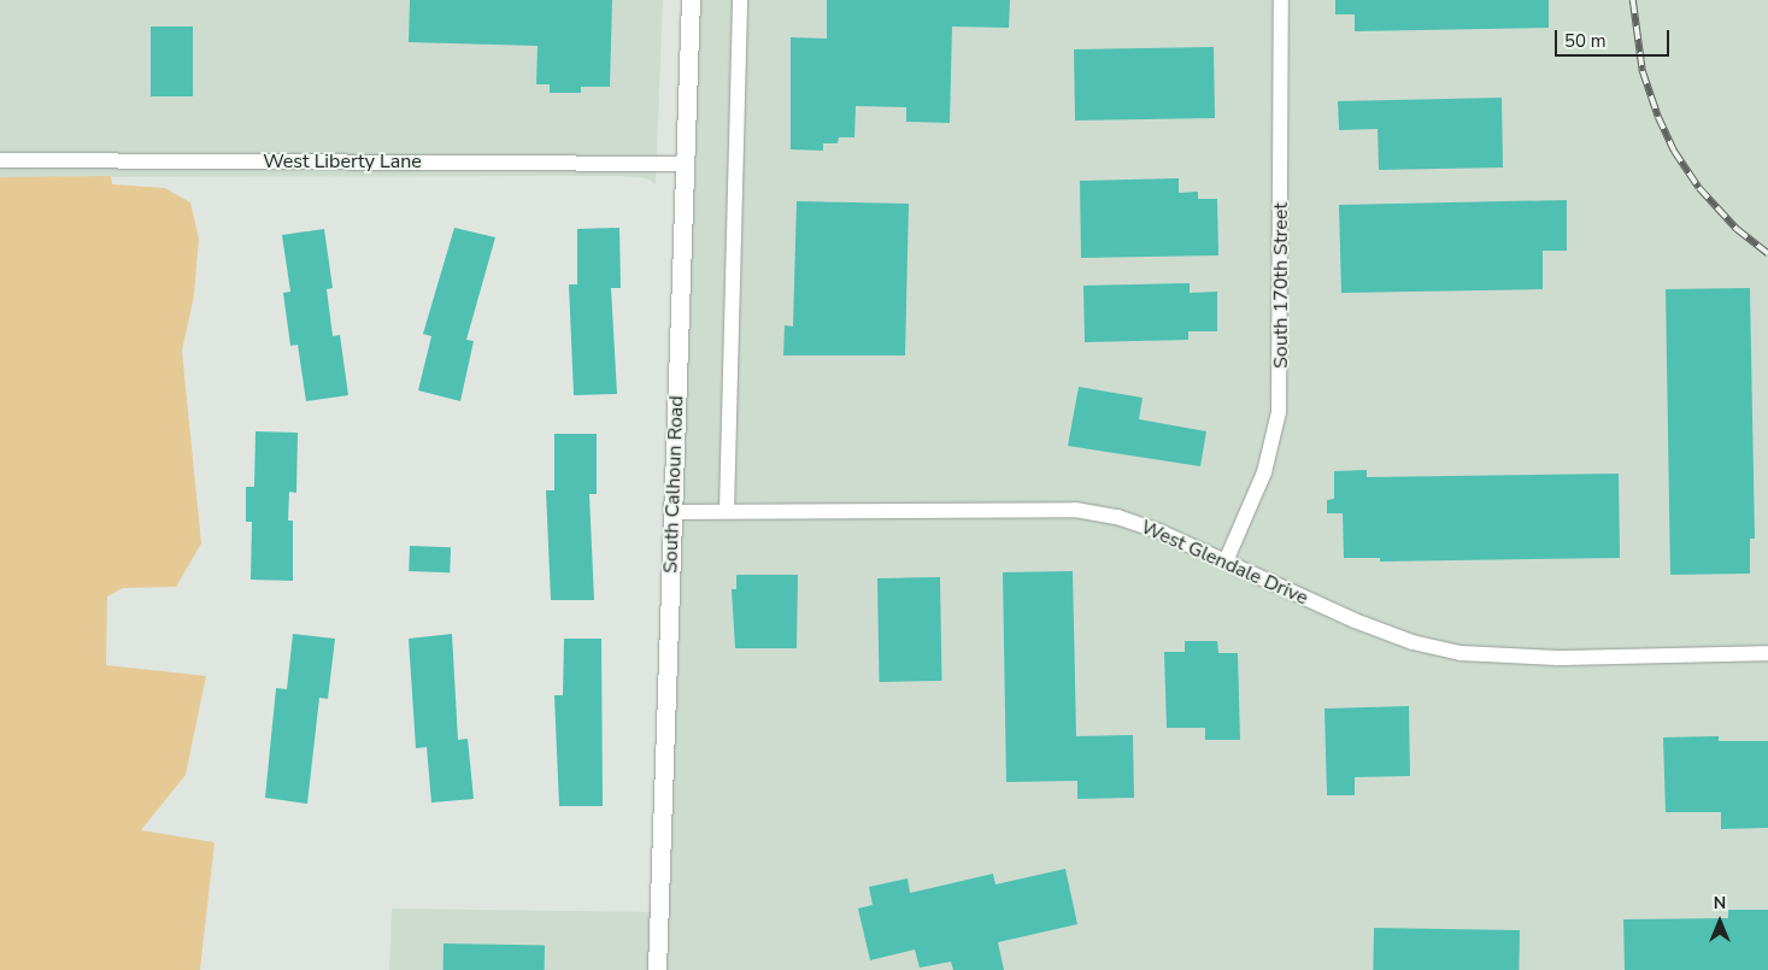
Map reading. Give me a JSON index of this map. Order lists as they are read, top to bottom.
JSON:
{
  "streets": {
    "street": [
      "West Liberty Lane",
      "South 170th Street",
      "South Calhoun Road",
      "West Glendale Drive"
    ]
  },
  "crossings": [
    ["West Liberty Lane", "South Calhoun Road"],
    ["South 170th Street", "West Glendale Drive"],
    ["South Calhoun Road", "West Glendale Drive"]
  ],
  "scale_bar": "50 m",
  "north": "top"
}
